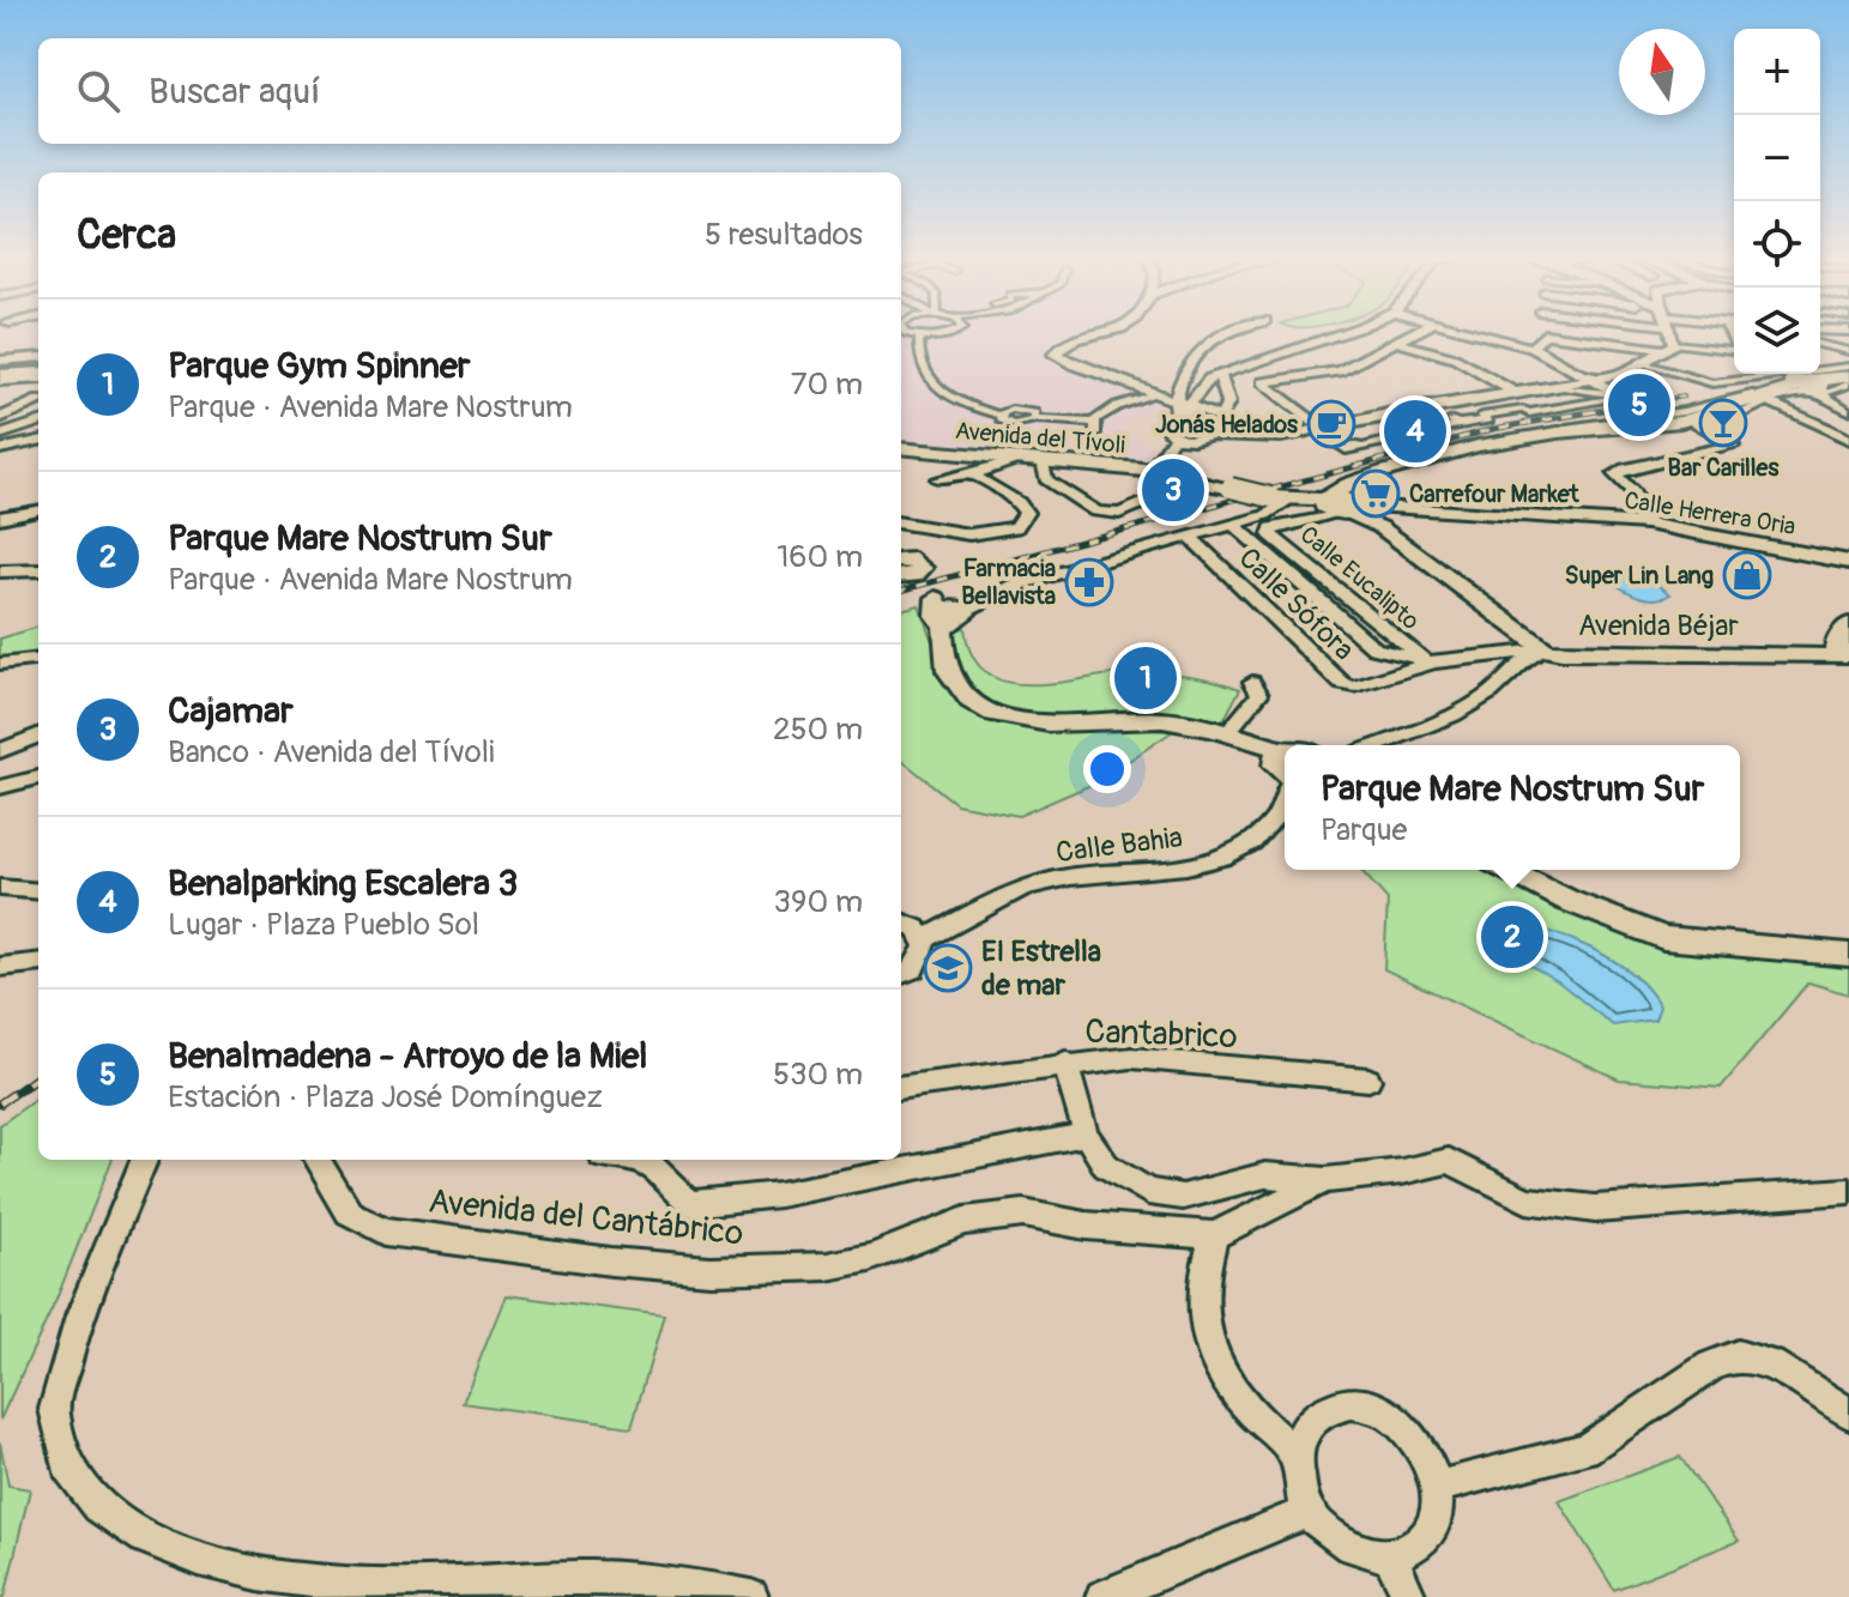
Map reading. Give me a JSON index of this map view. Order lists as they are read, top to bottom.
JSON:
{
  "streets": {
    "main road": ["Avenida del Tívoli"],
    "street": [
      "Calle Herrera Oria",
      "Calle Eucalipto",
      "Calle Sófora",
      "Avenida Béjar",
      "Calle Bahia",
      "Cantabrico",
      "Avenida del Cantábrico"
    ]
  },
  "crossings": [
    ["Avenida del Tívoli", "Calle Herrera Oria"],
    ["Avenida del Tívoli", "Calle Eucalipto"],
    ["Calle Herrera Oria", "Calle Eucalipto"],
    ["Calle Eucalipto", "Calle Sófora"],
    ["Calle Eucalipto", "Avenida Béjar"]
  ],
  "places": {
    "bar": ["Bar Carilles"],
    "cafe": ["Jonás Helados"],
    "supermarket": ["Carrefour Market"],
    "shop": ["Super Lin Lang"],
    "pharmacy": ["Farmacia Bellavista"],
    "school or university": ["EI Estrella de mar"]
  },
  "north": "top",
  "page": {
    "map_buttons": ["+", "−"],
    "search": "Buscar aquí",
    "heading": ["Cerca", "5 resultados"],
    "list": [
      {
        "mark": "1",
        "name": "Parque Gym Spinner",
        "note": "Parque · Avenida Mare Nostrum",
        "value": "70 m"
      },
      {
        "mark": "2",
        "name": "Parque Mare Nostrum Sur",
        "note": "Parque · Avenida Mare Nostrum",
        "value": "160 m"
      },
      {
        "mark": "3",
        "name": "Cajamar",
        "note": "Banco · Avenida del Tívoli",
        "value": "250 m"
      },
      {
        "mark": "4",
        "name": "Benalparking Escalera 3",
        "note": "Lugar · Plaza Pueblo Sol",
        "value": "390 m"
      },
      {
        "mark": "5",
        "name": "Benalmadena - Arroyo de la Miel",
        "note": "Estación · Plaza José Domínguez",
        "value": "530 m"
      }
    ],
    "pins": [
      "5",
      "4",
      "3",
      "1",
      "2"
    ],
    "popup": ["Parque Mare Nostrum Sur", "Parque"]
  }
}
